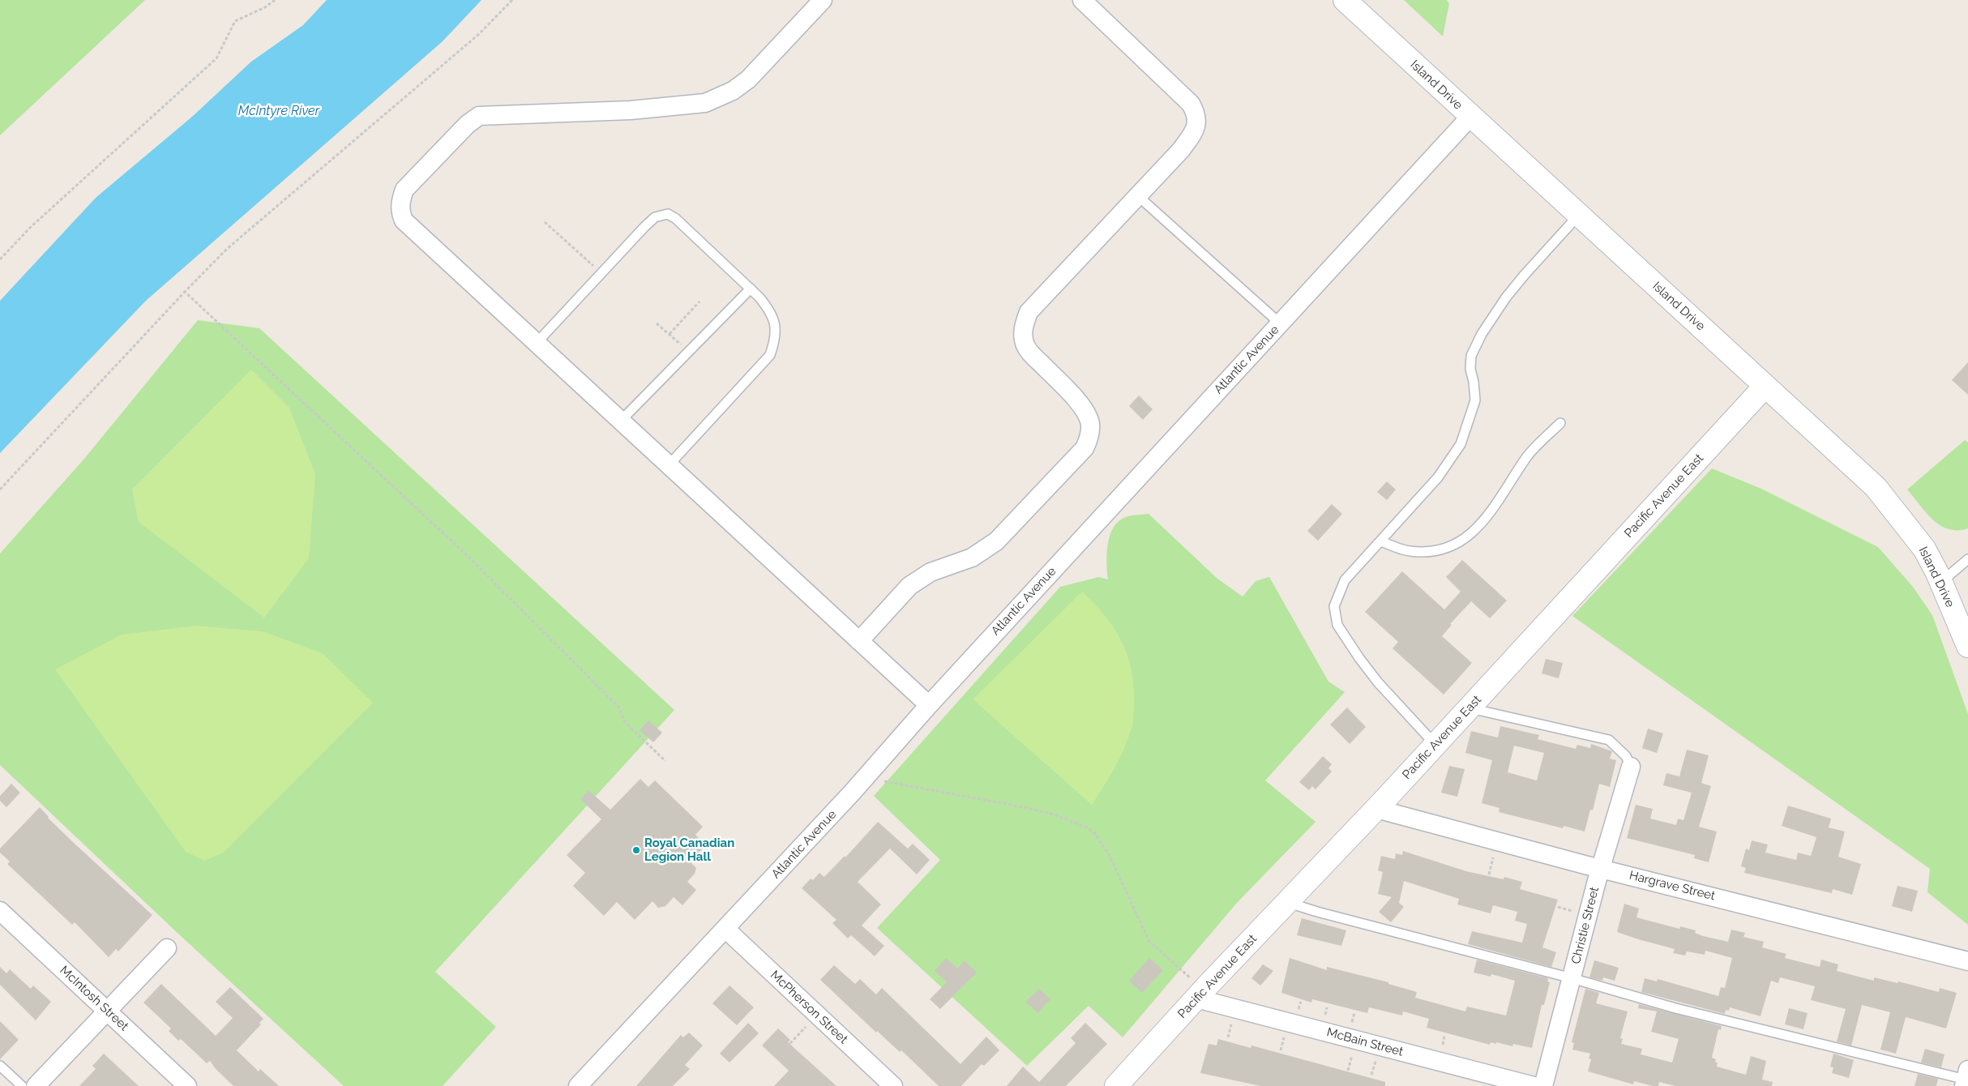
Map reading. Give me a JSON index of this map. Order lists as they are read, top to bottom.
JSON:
{
  "streets": {
    "street": [
      "Island Drive",
      "Atlantic Avenue",
      "Pacific Avenue East",
      "Hargrave Street",
      "Christie Street",
      "McIntosh Street",
      "McPherson Street",
      "McBain Street"
    ]
  },
  "crossings": [
    ["Island Drive", "Atlantic Avenue"],
    ["Island Drive", "Pacific Avenue East"],
    ["Atlantic Avenue", "McPherson Street"],
    ["Pacific Avenue East", "Hargrave Street"],
    ["Pacific Avenue East", "McBain Street"],
    ["Hargrave Street", "Christie Street"]
  ],
  "water": ["McIntyre River"],
  "places": ["Royal Canadian Legion Hall"]
}
